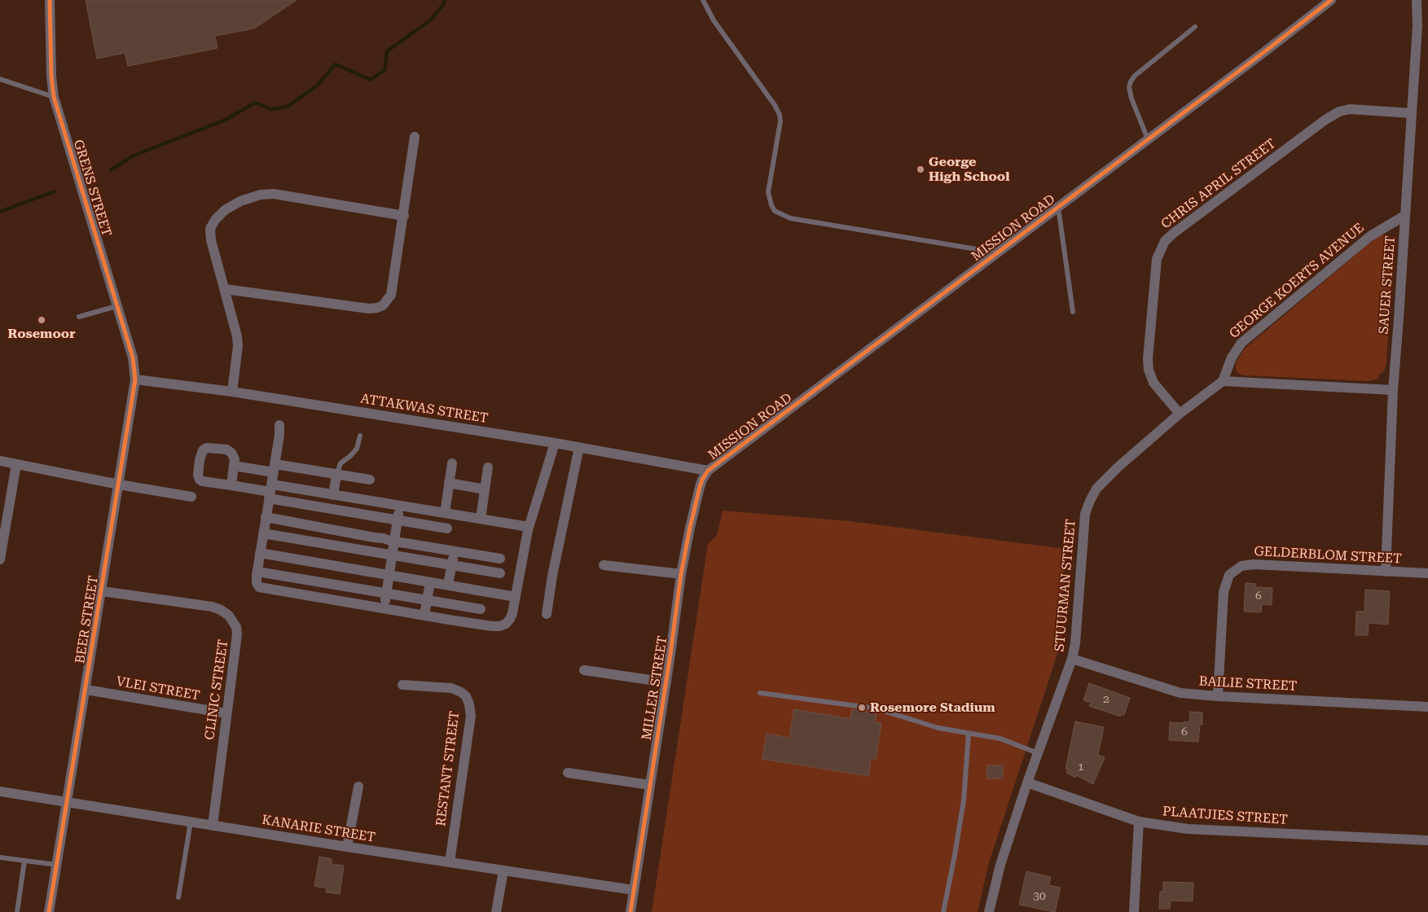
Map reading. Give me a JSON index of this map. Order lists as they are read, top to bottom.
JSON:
{
  "streets": {
    "street": [
      "CHRIS APRIL STREET",
      "GRENS STREET",
      "MISSION ROAD",
      "GEORGE KOERTS AVENUE",
      "SAUER STREET",
      "ATTAKWAS STREET",
      "GELDERBLOM STREET",
      "STUURMAN STREET",
      "BEER STREET",
      "BAILIE STREET",
      "MILLER STREET",
      "VLEI STREET",
      "CLINIC STREET",
      "RESTANT STREET",
      "PLAATJIES STREET",
      "KANARIE STREET"
    ]
  },
  "crossings": [
    ["CHRIS APRIL STREET", "SAUER STREET"],
    ["CHRIS APRIL STREET", "STUURMAN STREET"],
    ["GRENS STREET", "ATTAKWAS STREET"],
    ["GRENS STREET", "BEER STREET"],
    ["MISSION ROAD", "ATTAKWAS STREET"],
    ["MISSION ROAD", "MILLER STREET"],
    ["GEORGE KOERTS AVENUE", "SAUER STREET"],
    ["GEORGE KOERTS AVENUE", "STUURMAN STREET"],
    ["SAUER STREET", "GELDERBLOM STREET"],
    ["ATTAKWAS STREET", "BEER STREET"],
    ["ATTAKWAS STREET", "MILLER STREET"],
    ["GELDERBLOM STREET", "BAILIE STREET"],
    ["STUURMAN STREET", "BAILIE STREET"],
    ["STUURMAN STREET", "PLAATJIES STREET"],
    ["BEER STREET", "VLEI STREET"],
    ["BEER STREET", "CLINIC STREET"],
    ["BEER STREET", "KANARIE STREET"],
    ["MILLER STREET", "KANARIE STREET"],
    ["VLEI STREET", "CLINIC STREET"],
    ["CLINIC STREET", "KANARIE STREET"],
    ["RESTANT STREET", "KANARIE STREET"]
  ],
  "places": ["George High School", "Rosemoor", "Rosemore Stadium"],
  "house_numbers": [
    "6",
    "2",
    "6",
    "1",
    "30"
  ]
}
